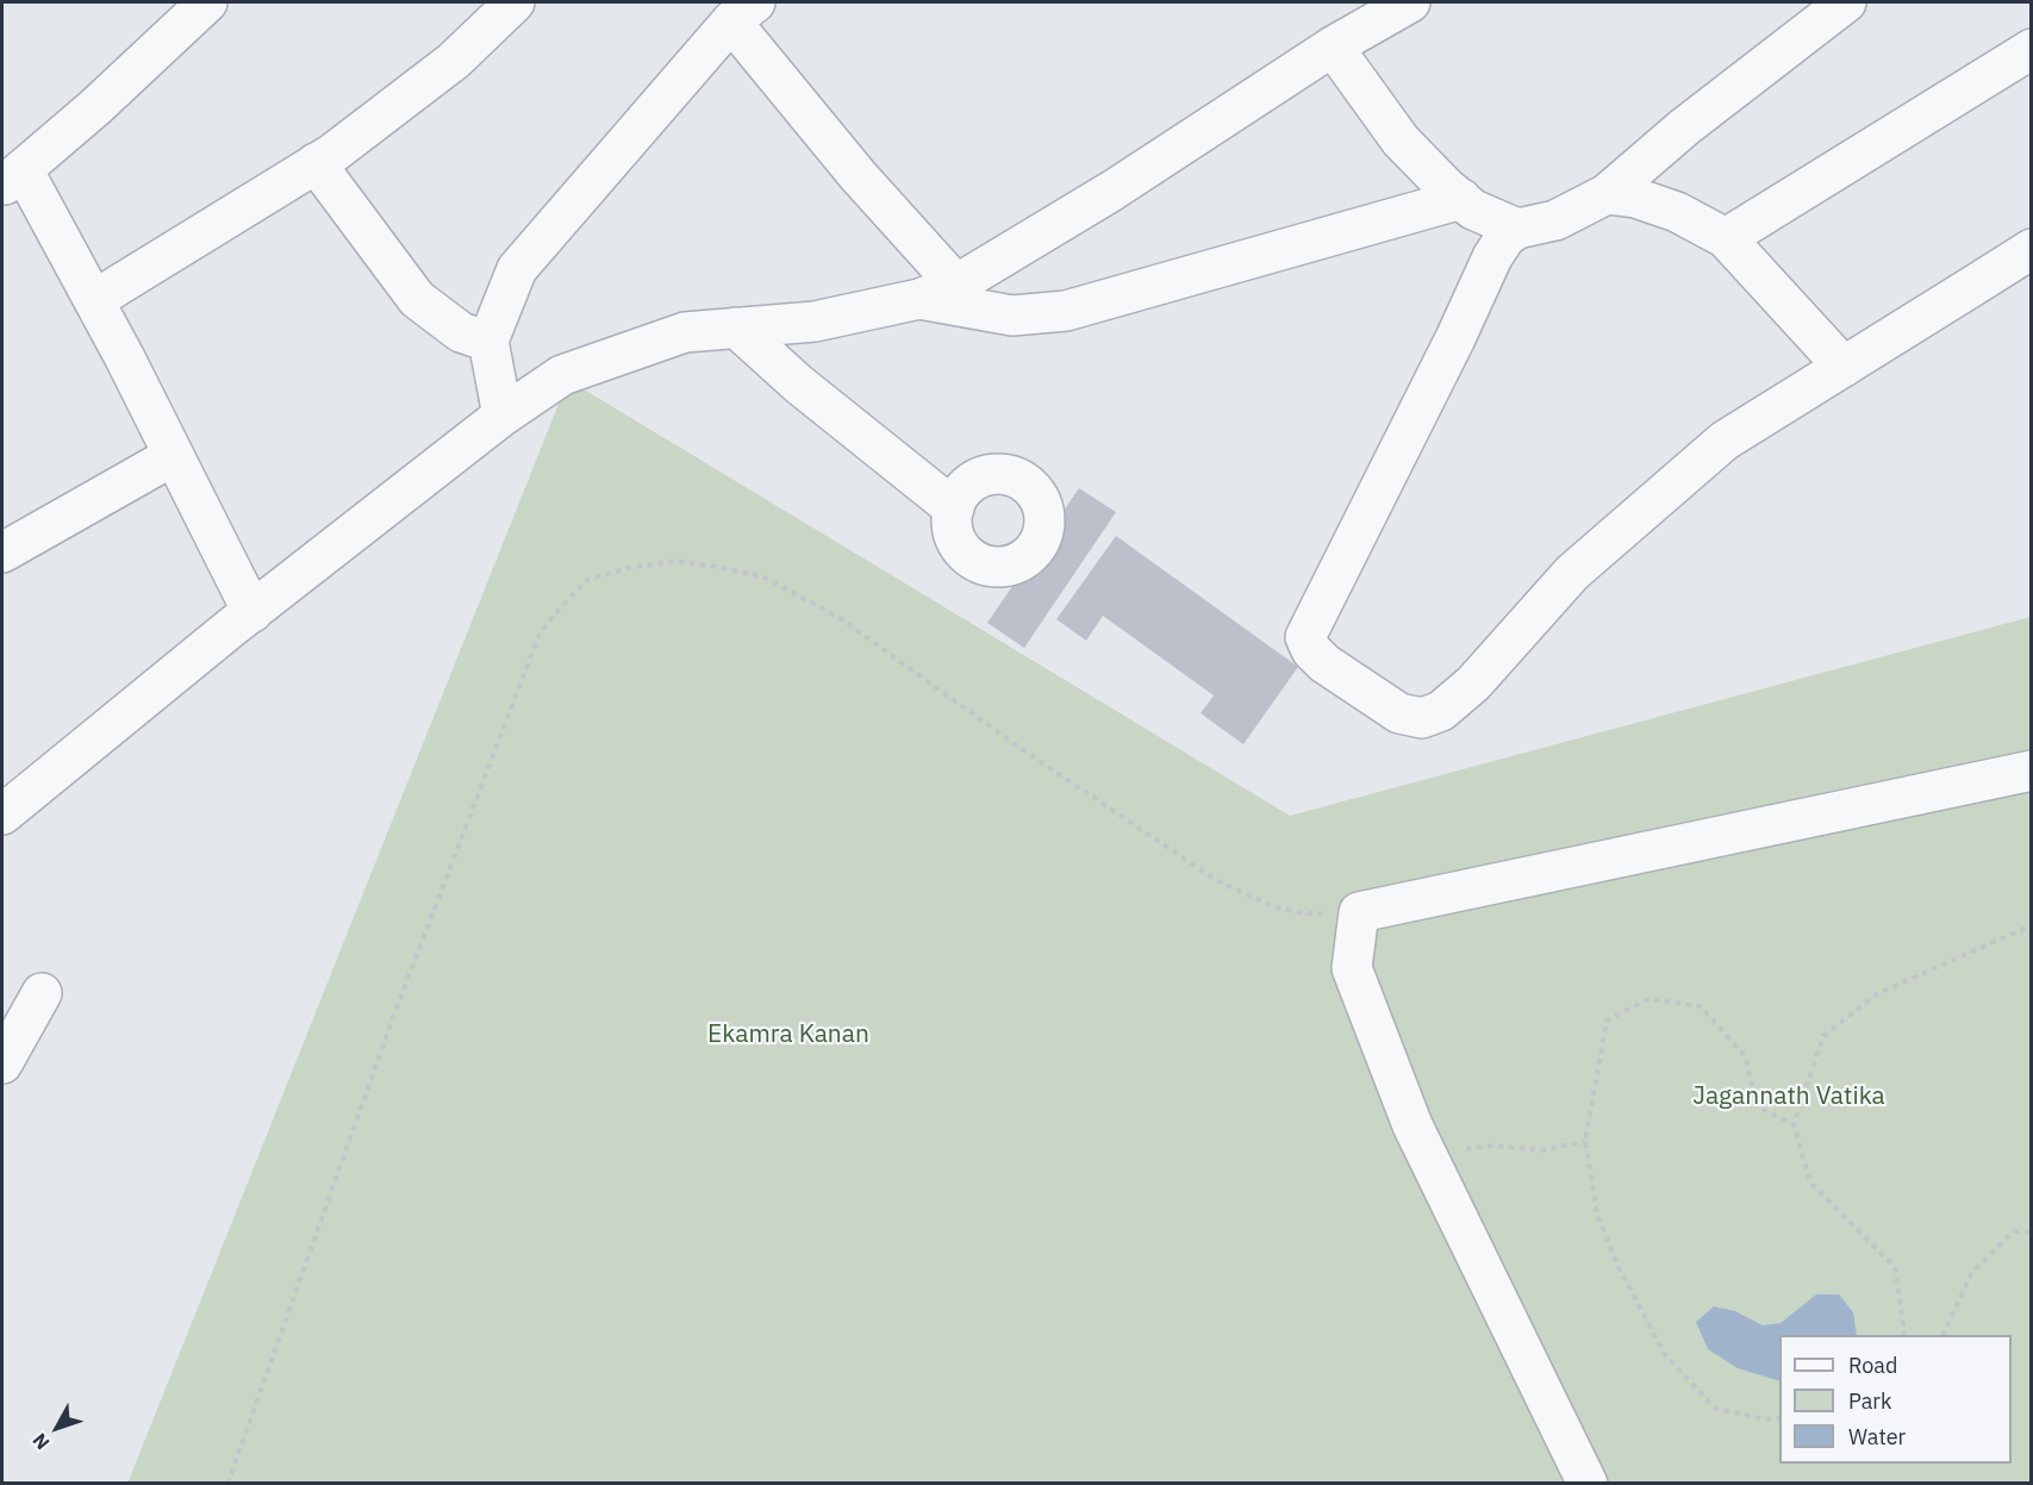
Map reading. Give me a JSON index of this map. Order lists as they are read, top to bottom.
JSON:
{
  "parks": ["Ekamra Kanan", "Jagannath Vatika"],
  "legend": ["Road", "Park", "Water"],
  "north": "bottom left"
}
